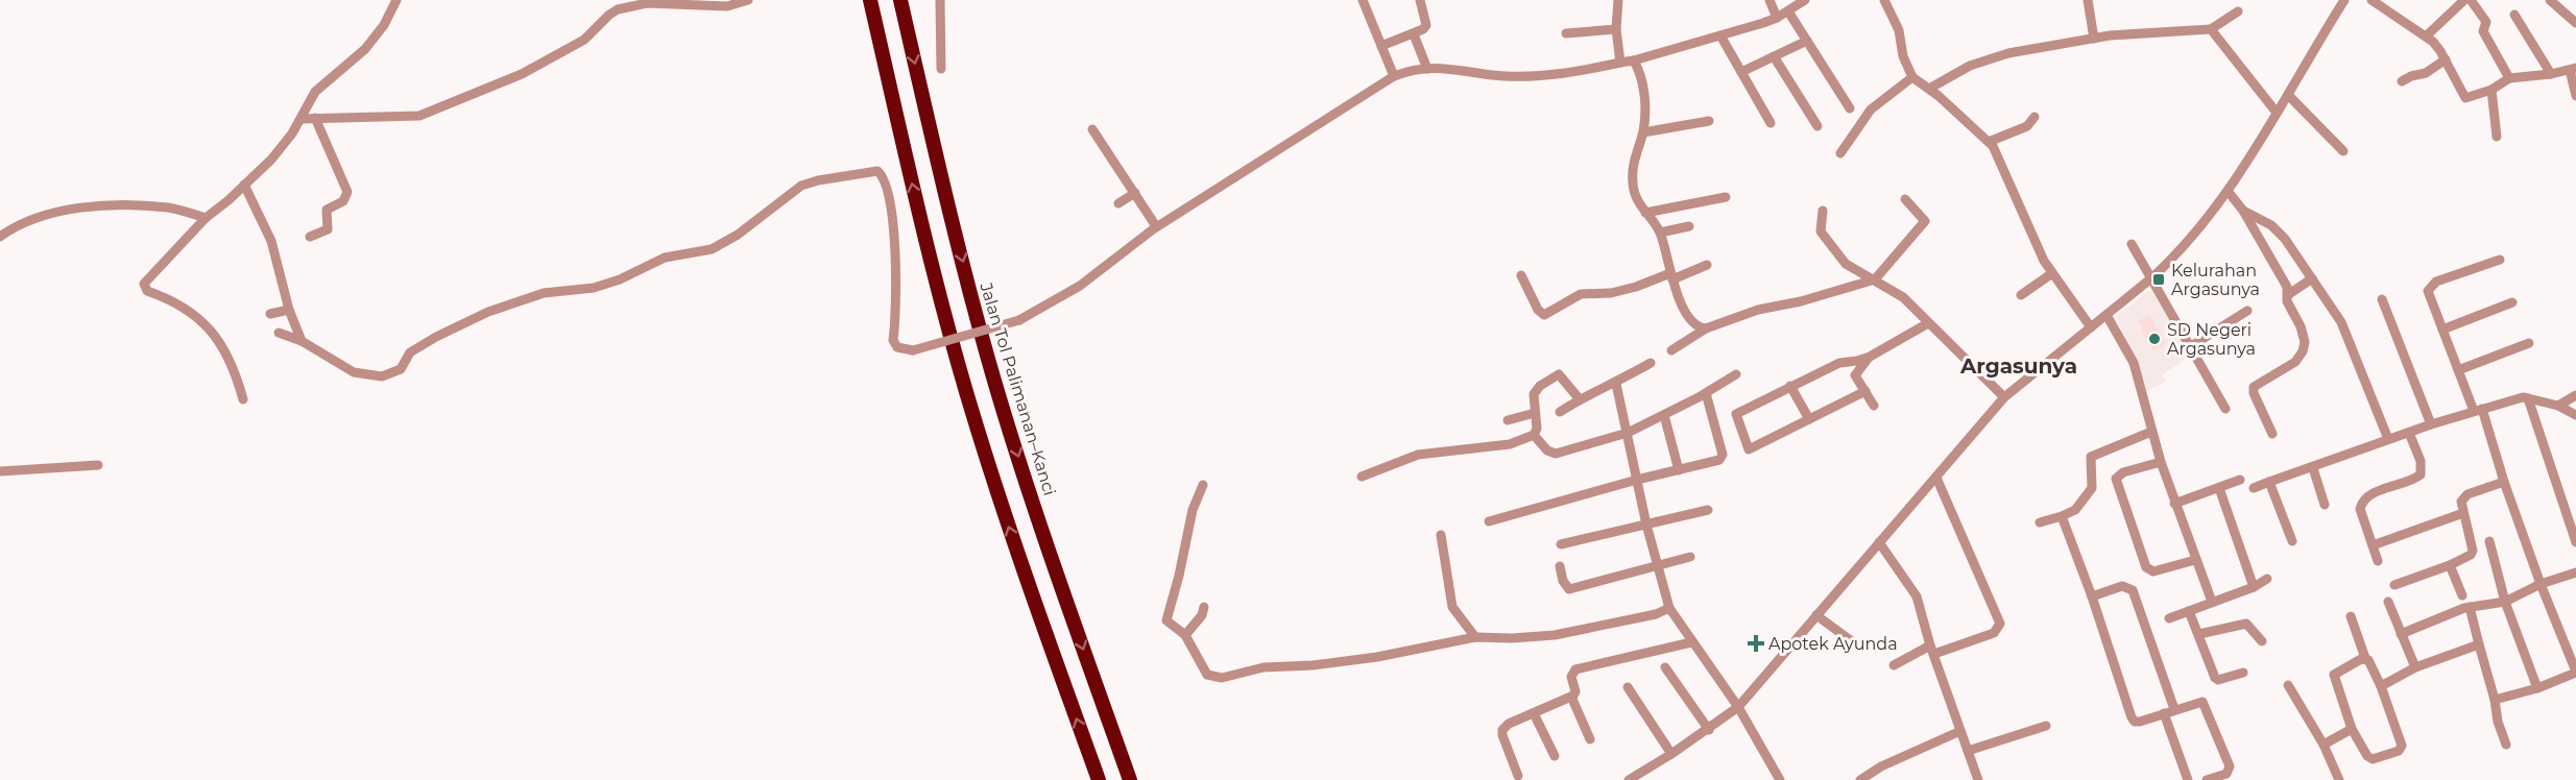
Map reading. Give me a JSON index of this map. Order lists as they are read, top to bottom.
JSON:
{
  "streets": {
    "highway": ["Jalan Tol Palimanan–Kanci"]
  },
  "districts": ["Argasunya"],
  "places": {
    "transit": ["Kelurahan Argasunya"],
    "other": ["SD Negeri Argasunya"],
    "health": ["Apotek Ayunda"]
  }
}
